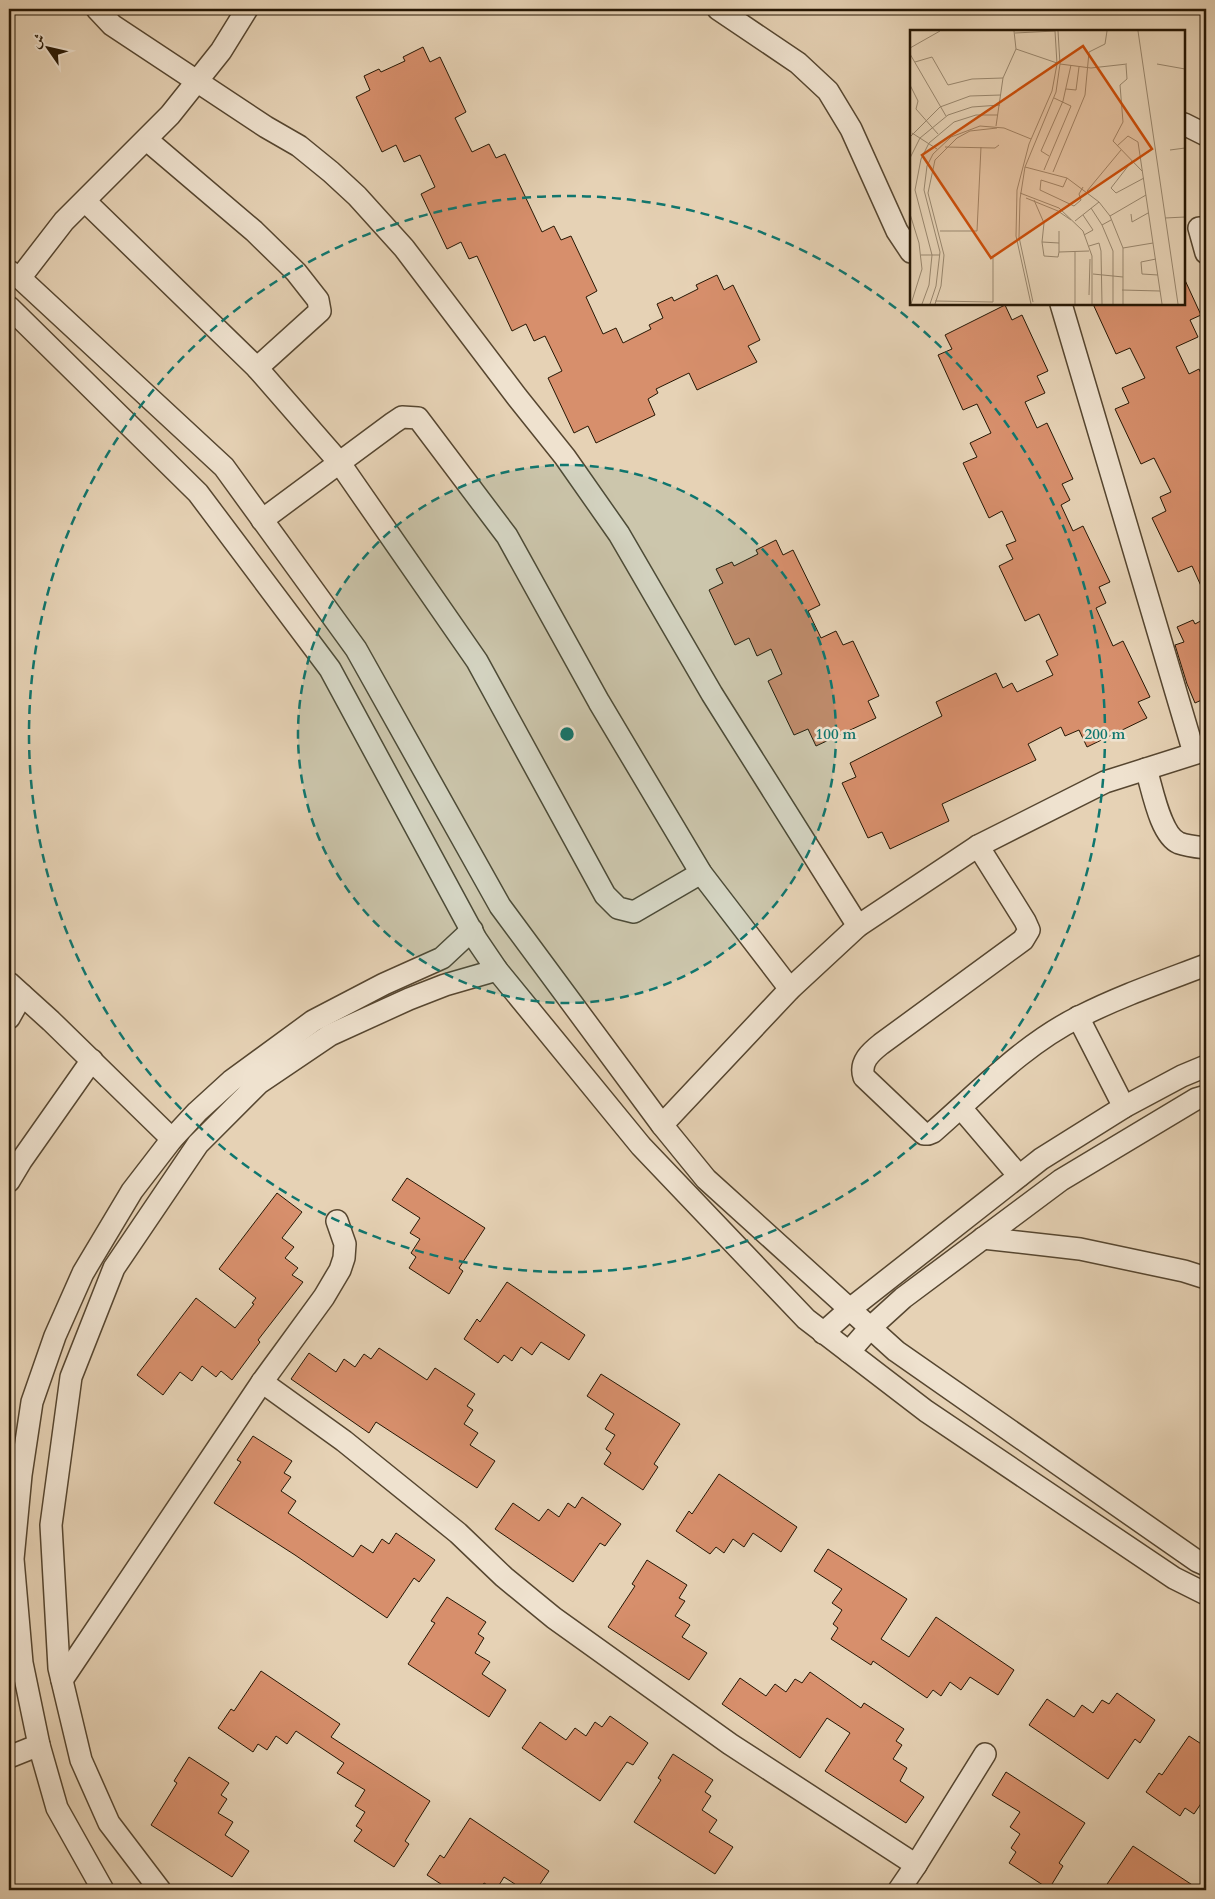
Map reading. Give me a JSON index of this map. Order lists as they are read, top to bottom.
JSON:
{
  "north": "top left",
  "rings": ["100 m", "200 m"]
}
